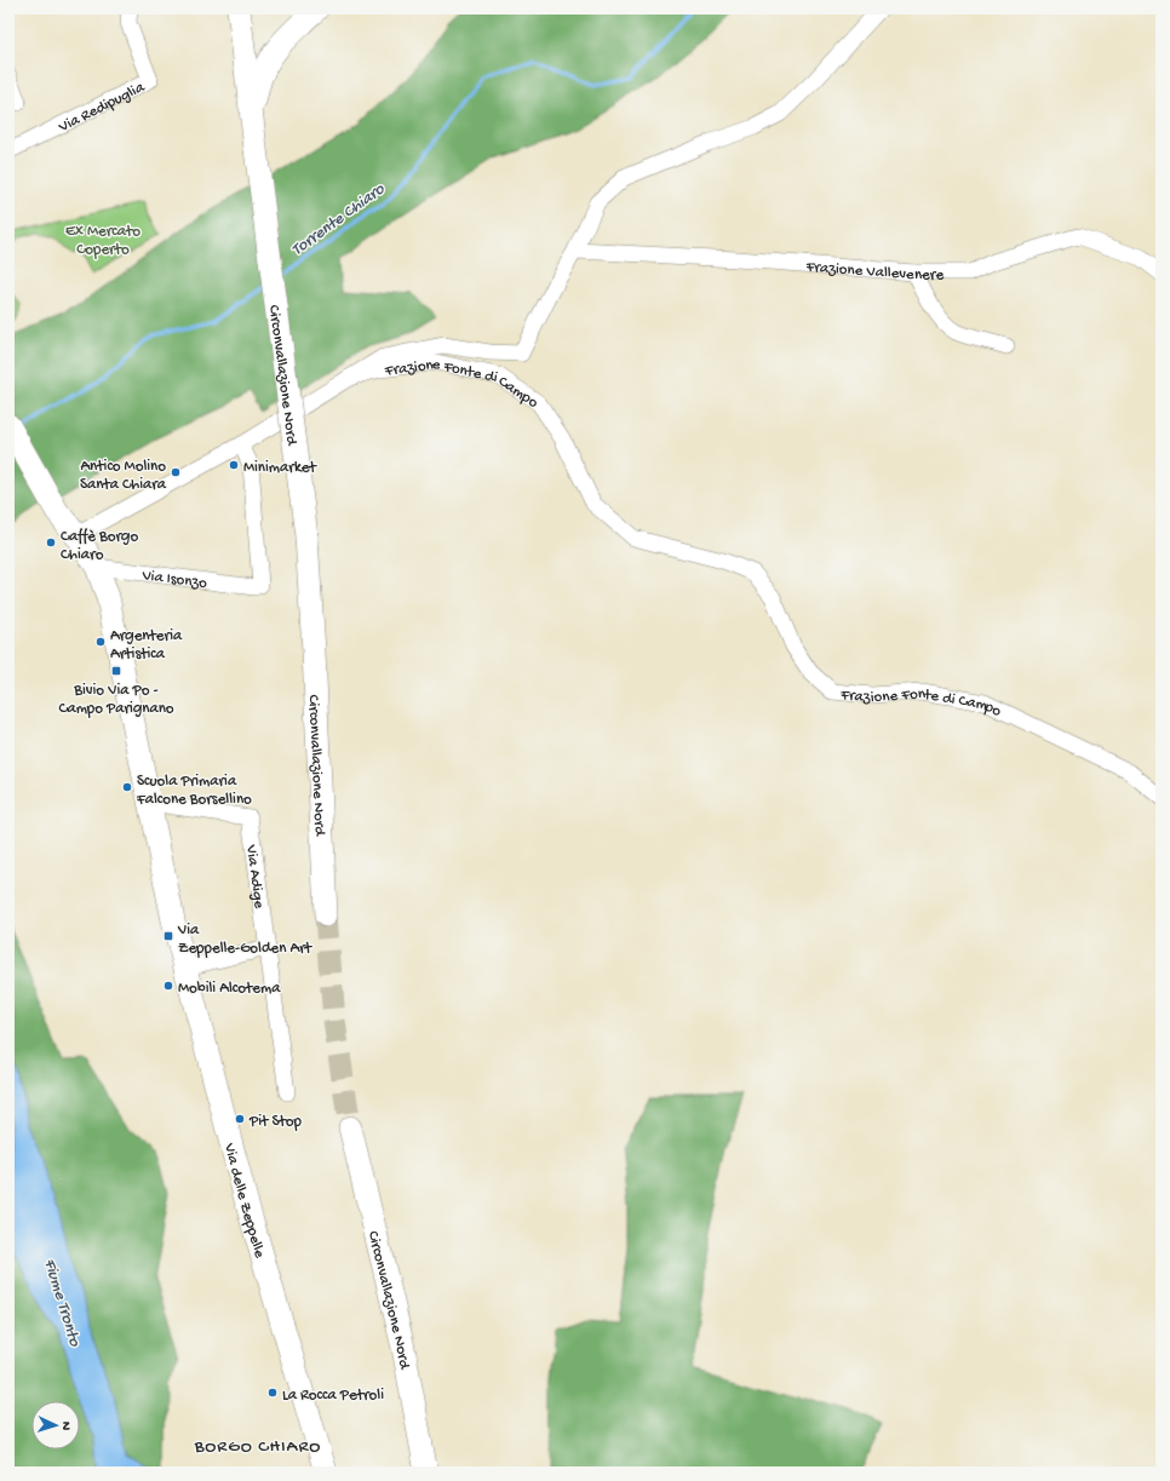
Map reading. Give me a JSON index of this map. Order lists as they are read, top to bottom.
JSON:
{
  "streets": {
    "main road": ["Circonvallazione Nord", "Via delle Zeppelle"],
    "street": [
      "Via Redipuglia",
      "Frazione Vallevenere",
      "Frazione Fonte di Campo",
      "Via Isonzo",
      "Via Adige"
    ]
  },
  "crossings": [
    ["Via Isonzo", "Via delle Zeppelle"],
    ["Via Adige", "Via delle Zeppelle"]
  ],
  "districts": ["BORGO CHIARO"],
  "water": ["Torrente Chiaro", "Fiume Tronto"],
  "parks": ["Ex Mercato Coperto"],
  "places": {
    "other": [
      "Minimarket",
      "Antico Molino Santa Chiara",
      "Caffè Borgo Chiaro",
      "Argenteria Artistica",
      "Scuola Primaria Falcone Borsellino",
      "Mobili Alcotema",
      "Pit Stop",
      "La Rocca Petroli"
    ],
    "transit": ["Bivio Via Po - Campo Parignano", "Via Zeppelle-Golden Art"]
  },
  "north": "right"
}
